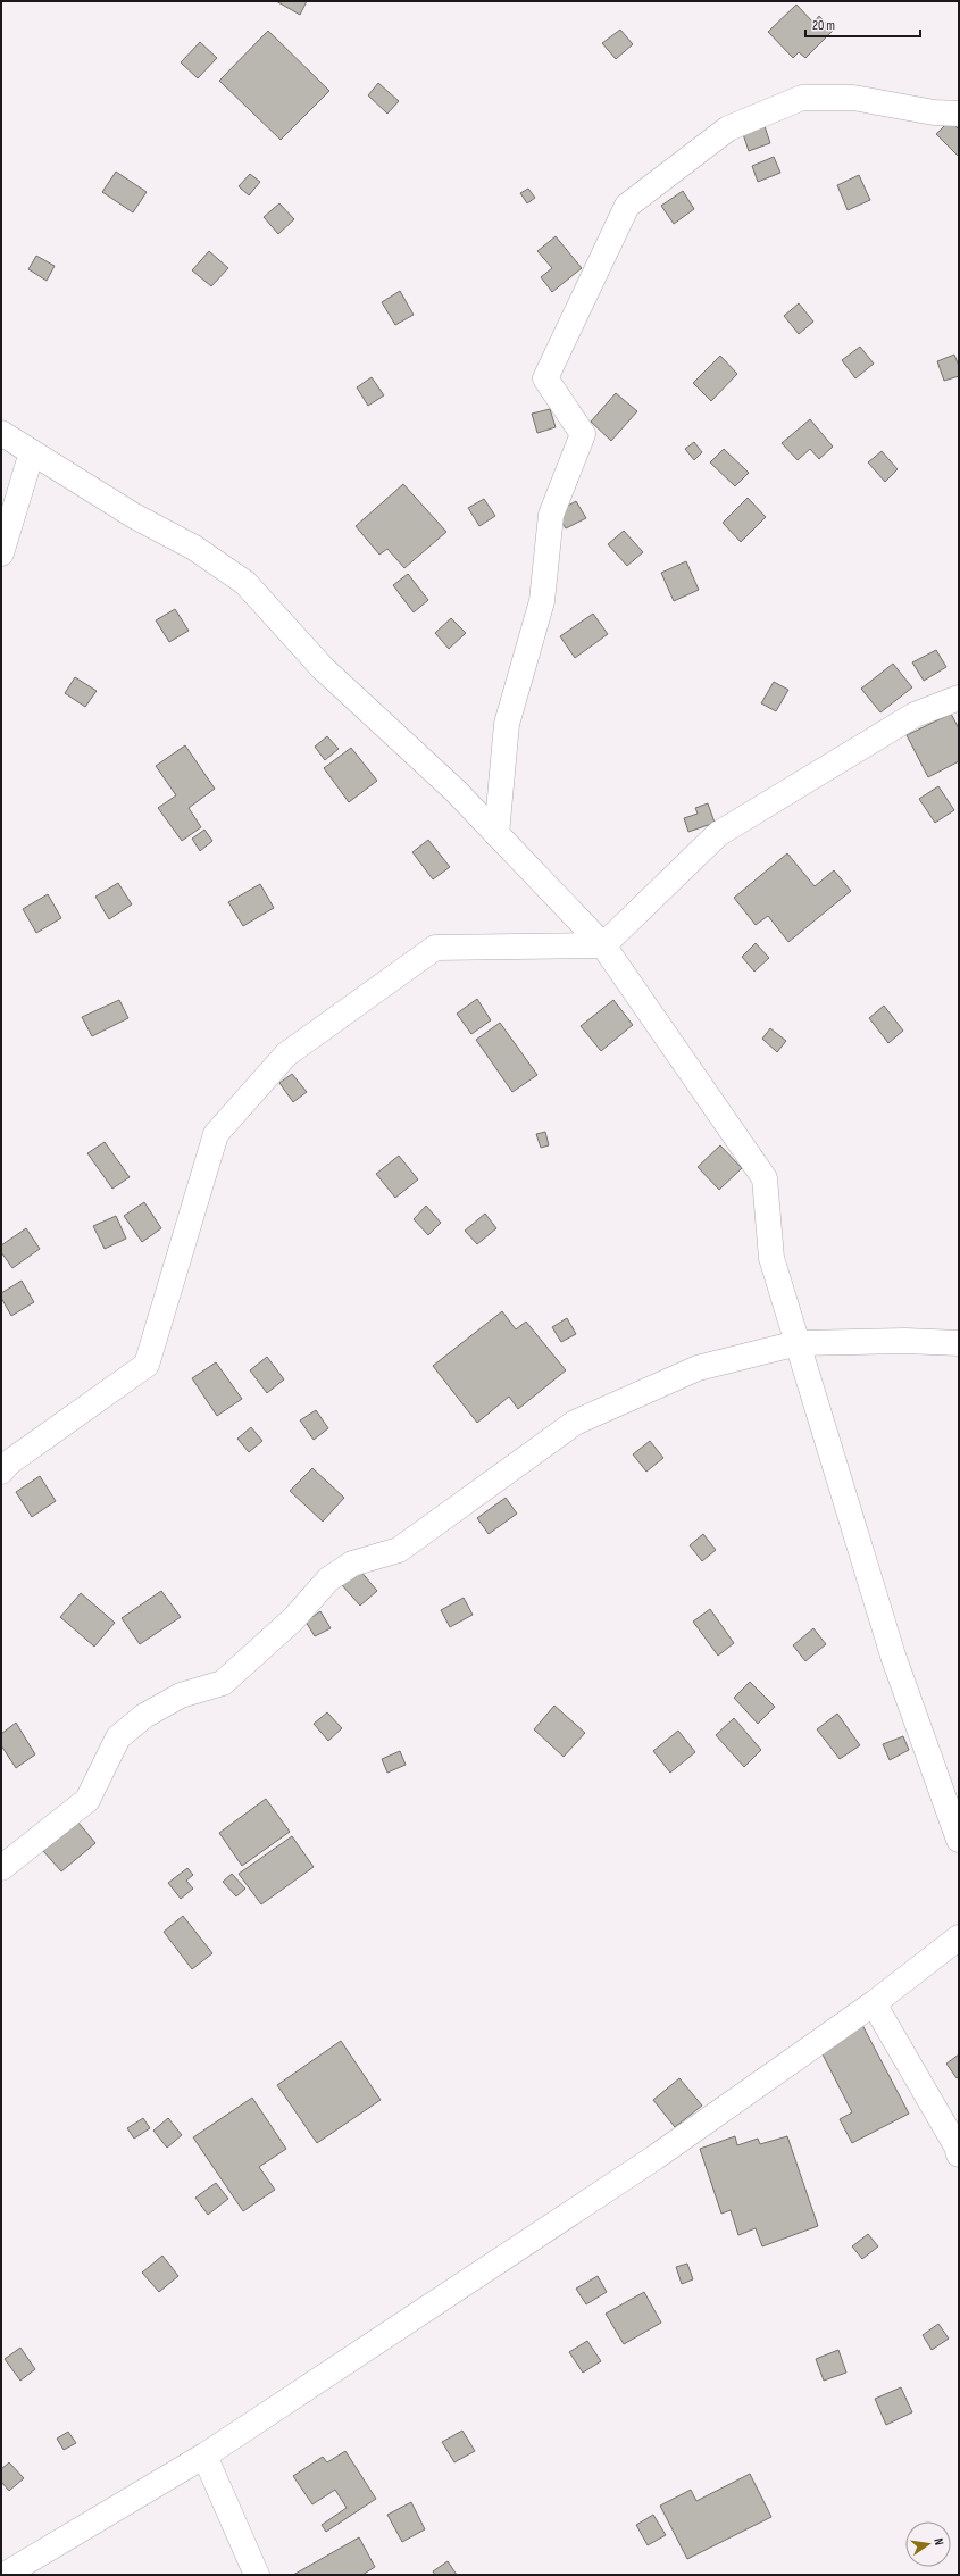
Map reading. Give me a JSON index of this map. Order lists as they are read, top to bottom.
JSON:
{
  "scale_bar": "20 m",
  "north": "right"
}
